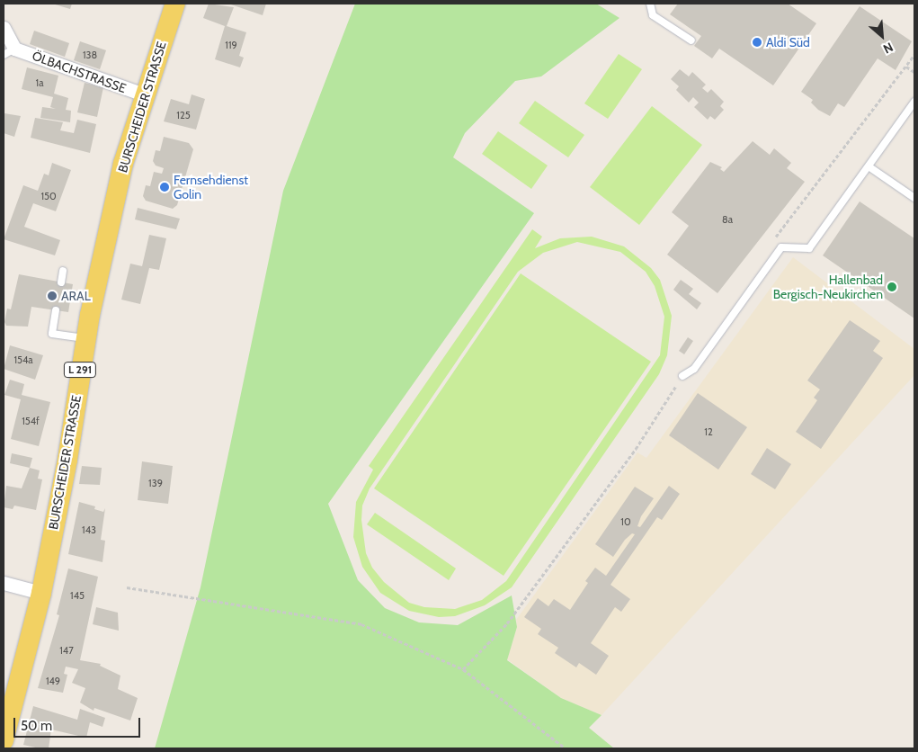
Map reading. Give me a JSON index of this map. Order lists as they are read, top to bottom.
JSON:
{
  "streets": {
    "main road": ["BURSCHEIDER STRASSE", "L 291"],
    "street": ["ÖLBACHSTRASSE"]
  },
  "crossings": [
    ["ÖLBACHSTRASSE", "BURSCHEIDER STRASSE"]
  ],
  "places": [
    "Aldi Süd",
    "Fernsehdienst Golin",
    "Hallenbad Bergisch-Neukirchen",
    "ARAL"
  ],
  "house_numbers": [
    "119",
    "138",
    "1a",
    "125",
    "150",
    "8a",
    "154a",
    "154f",
    "12",
    "139",
    "10",
    "143",
    "145",
    "147",
    "149"
  ],
  "scale_bar": "50 m",
  "north": "bottom right"
}
